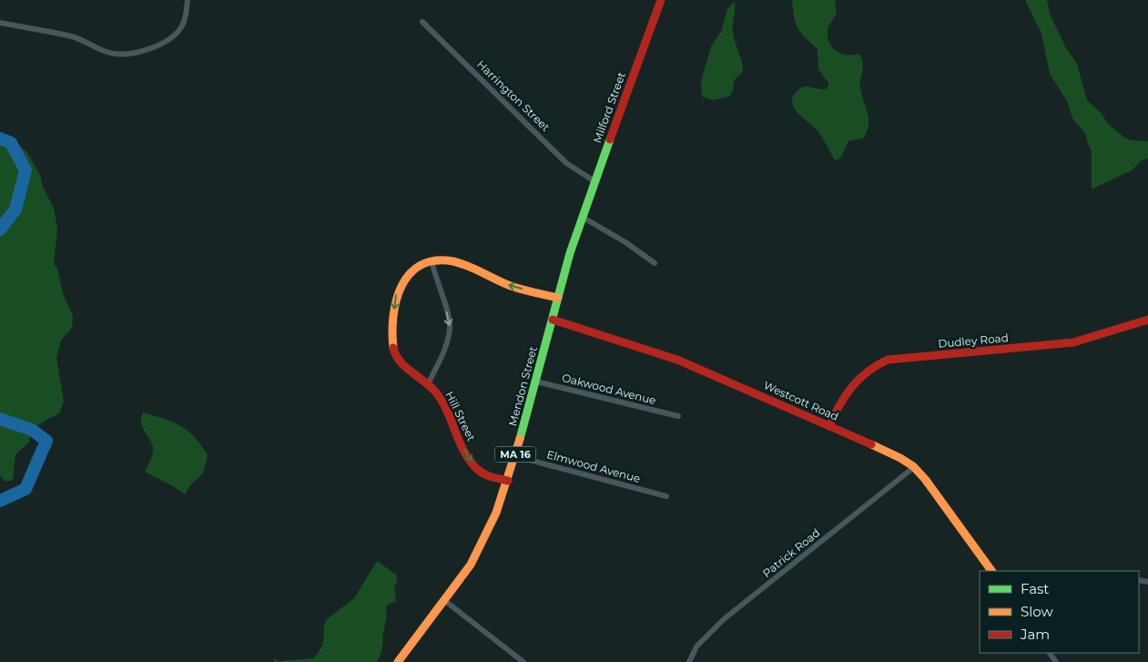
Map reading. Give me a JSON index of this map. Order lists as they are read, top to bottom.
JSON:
{
  "streets": {
    "street": [
      "Harrington Street",
      "Milford Street",
      "Dudley Road",
      "Mendon Street",
      "Oakwood Avenue",
      "Westcott Road",
      "Hill Street",
      "MA 16",
      "Elmwood Avenue",
      "Patrick Road"
    ]
  },
  "crossings": [
    ["Harrington Street", "Milford Street"],
    ["Milford Street", "Mendon Street"],
    ["Dudley Road", "Westcott Road"],
    ["Mendon Street", "Oakwood Avenue"],
    ["Mendon Street", "Westcott Road"],
    ["Mendon Street", "Hill Street"],
    ["Mendon Street", "Elmwood Avenue"],
    ["Westcott Road", "Patrick Road"]
  ],
  "one_way": ["Hill Street"],
  "legend": ["Fast", "Slow", "Jam"]
}
